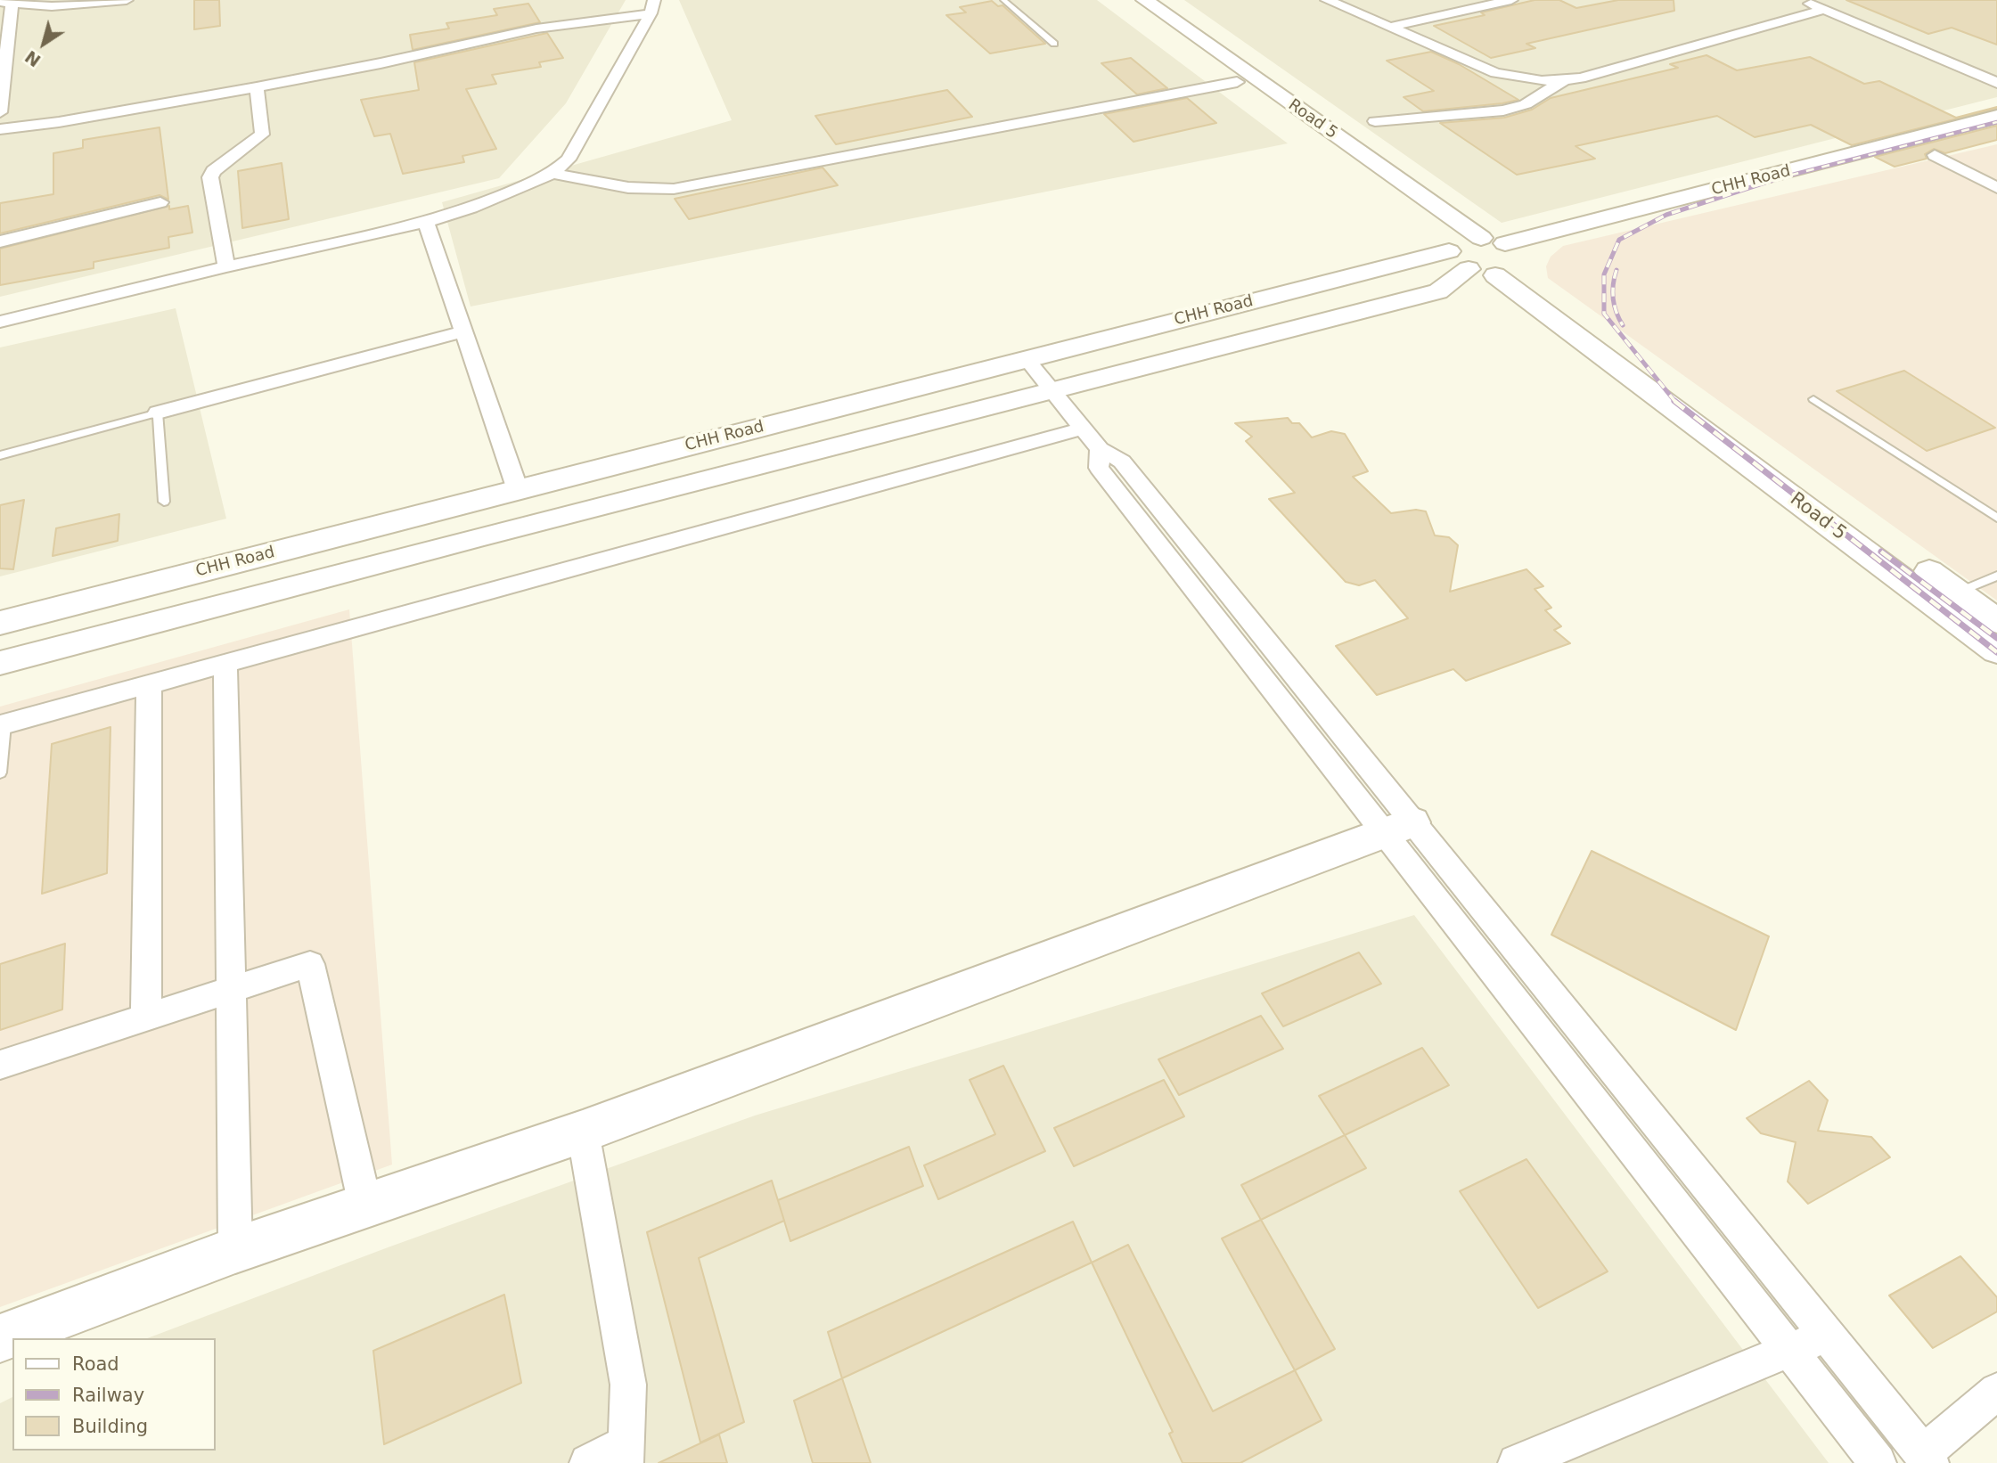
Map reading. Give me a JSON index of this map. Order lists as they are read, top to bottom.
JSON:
{
  "streets": {
    "street": ["Road 5", "CHH Road"]
  },
  "crossings": [
    ["Road 5", "CHH Road"]
  ],
  "legend": ["Road", "Railway", "Building"],
  "north": "bottom left"
}
